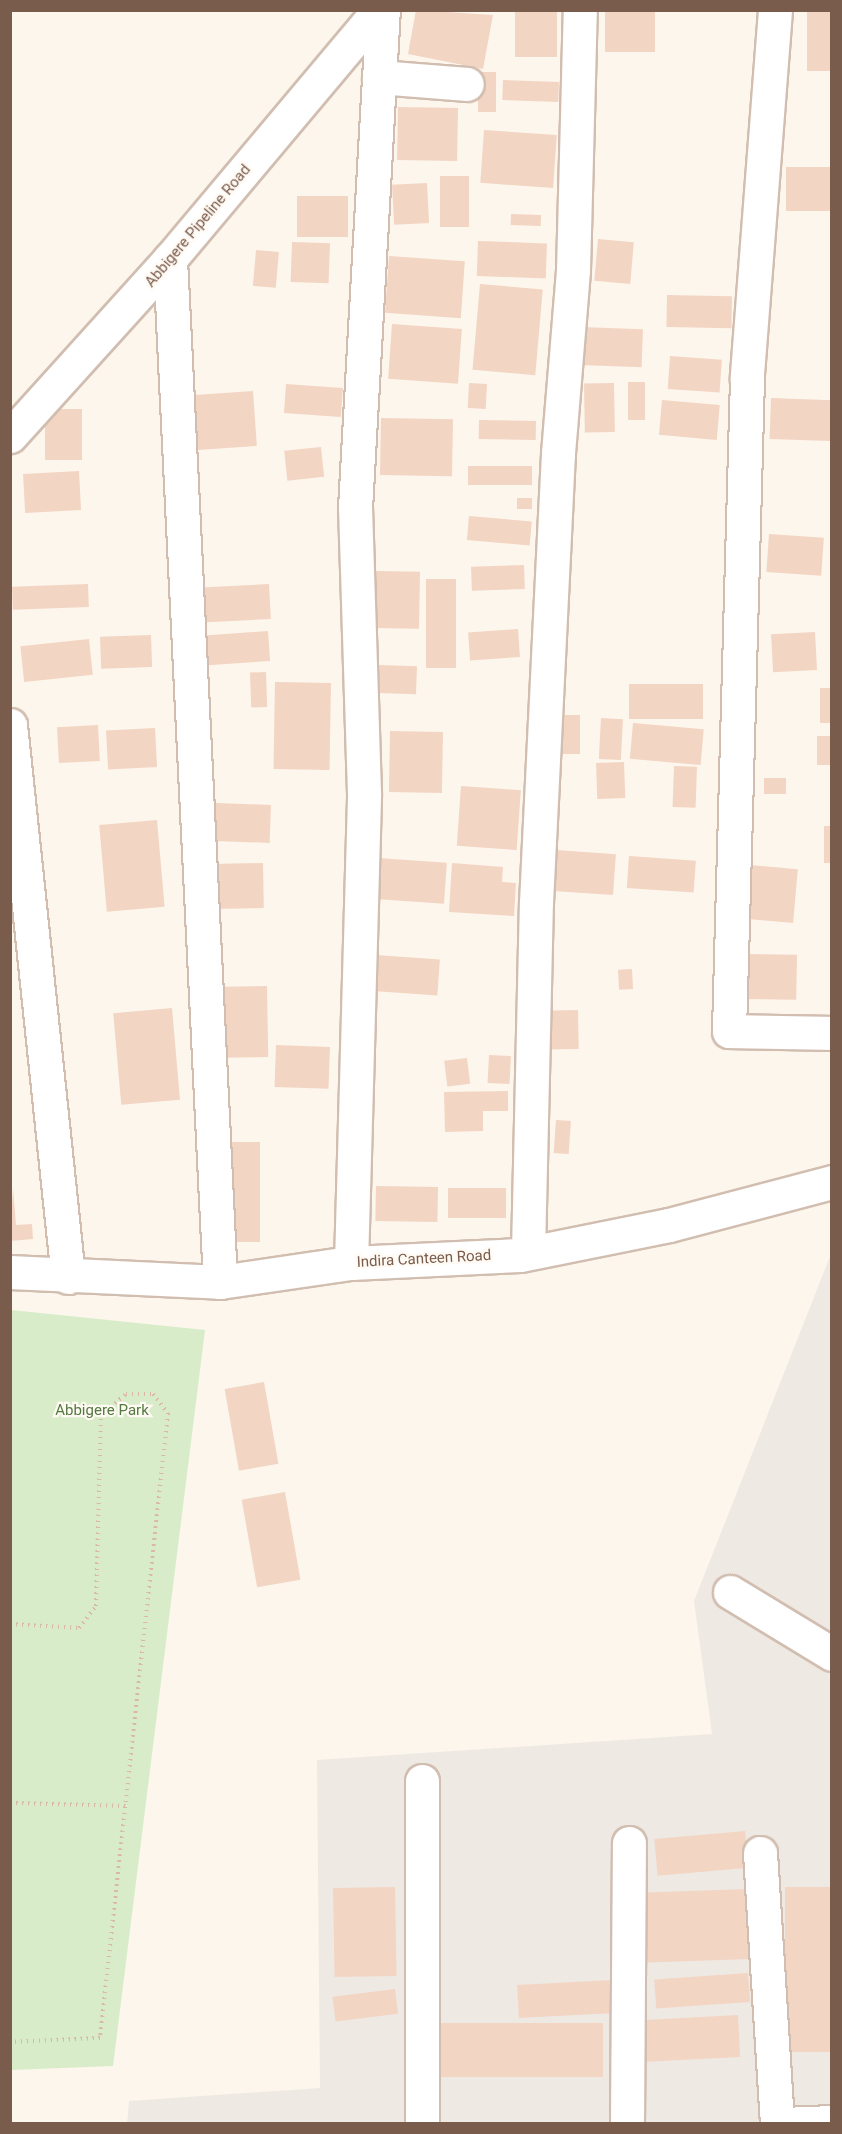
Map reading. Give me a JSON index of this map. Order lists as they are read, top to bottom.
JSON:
{
  "streets": {
    "street": ["Abbigere Pipeline Road", "Indira Canteen Road"]
  },
  "parks": ["Abbigere Park"]
}
